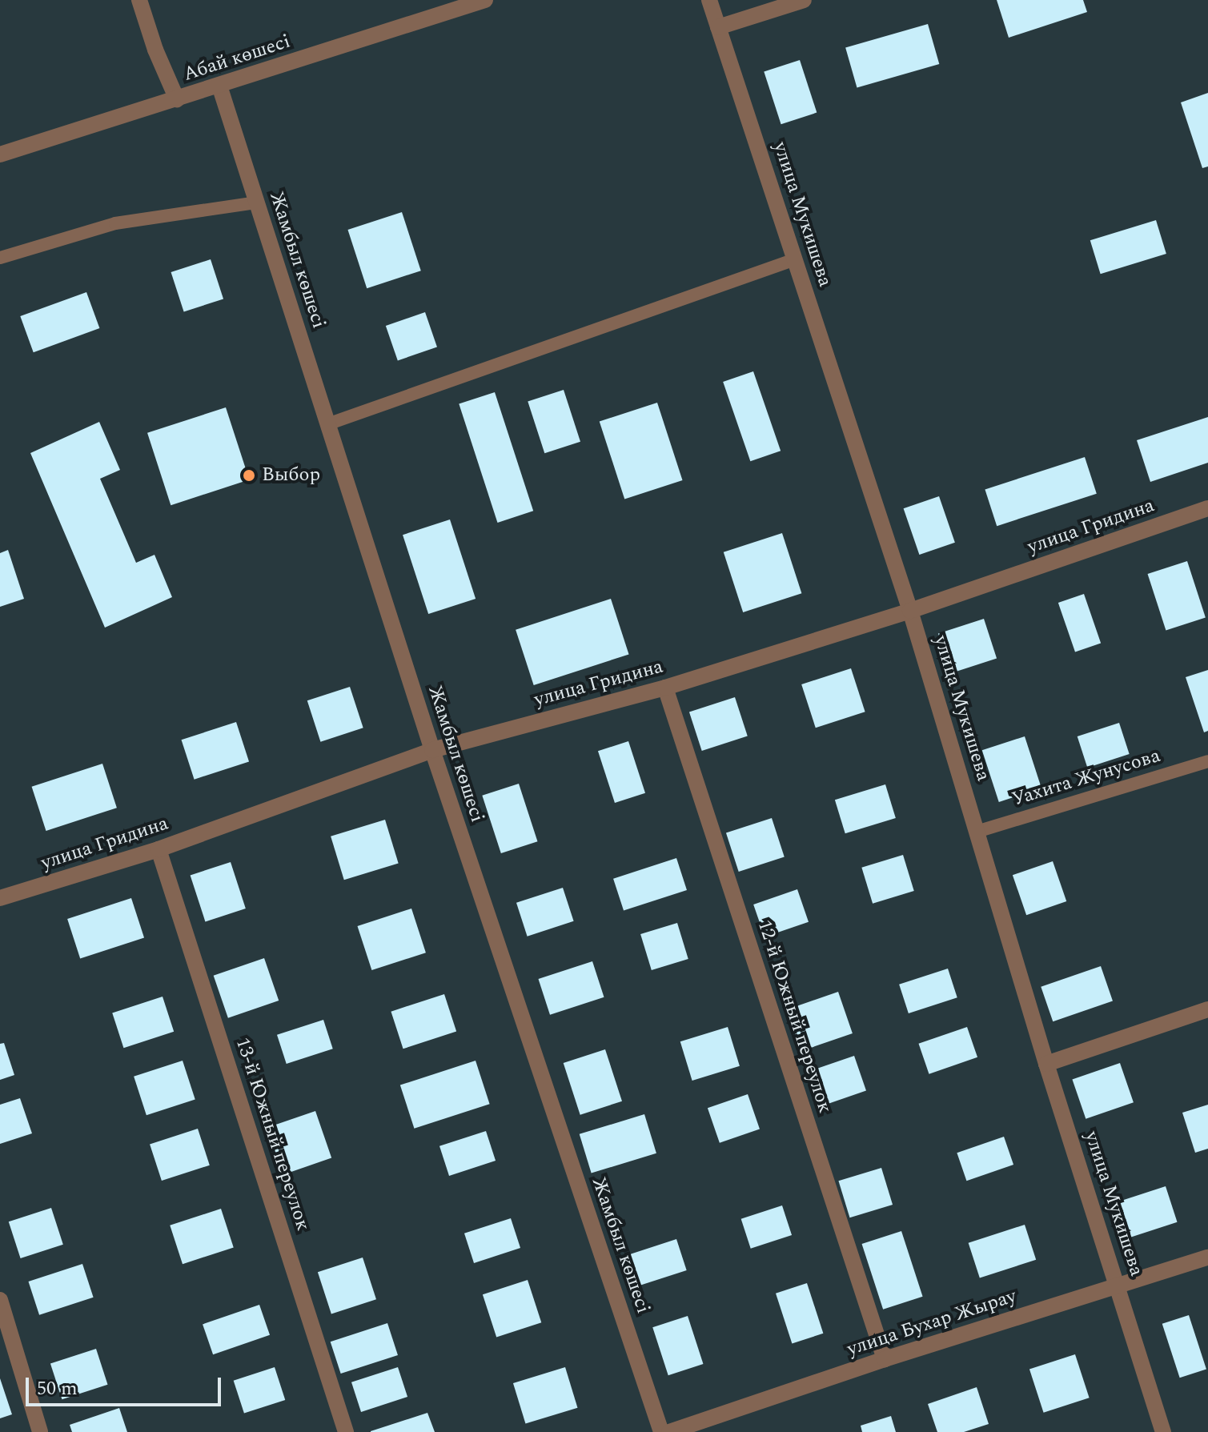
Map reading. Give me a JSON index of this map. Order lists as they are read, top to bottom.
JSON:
{
  "streets": {
    "street": [
      "Абай көшесі",
      "улица Мукишева",
      "Жамбыл көшесі",
      "улица Гридина",
      "12-й Южный переулок",
      "13-й Южный переулок",
      "улица Бухар Жырау"
    ],
    "lane": ["Уахита Жунусова"]
  },
  "crossings": [
    ["Абай көшесі", "Жамбыл көшесі"],
    ["улица Мукишева", "улица Гридина"],
    ["улица Мукишева", "Уахита Жунусова"],
    ["улица Мукишева", "улица Бухар Жырау"],
    ["Жамбыл көшесі", "улица Гридина"],
    ["улица Гридина", "12-й Южный переулок"],
    ["улица Гридина", "13-й Южный переулок"],
    ["12-й Южный переулок", "улица Бухар Жырау"]
  ],
  "places": ["Выбор"],
  "scale_bar": "50 m"
}
